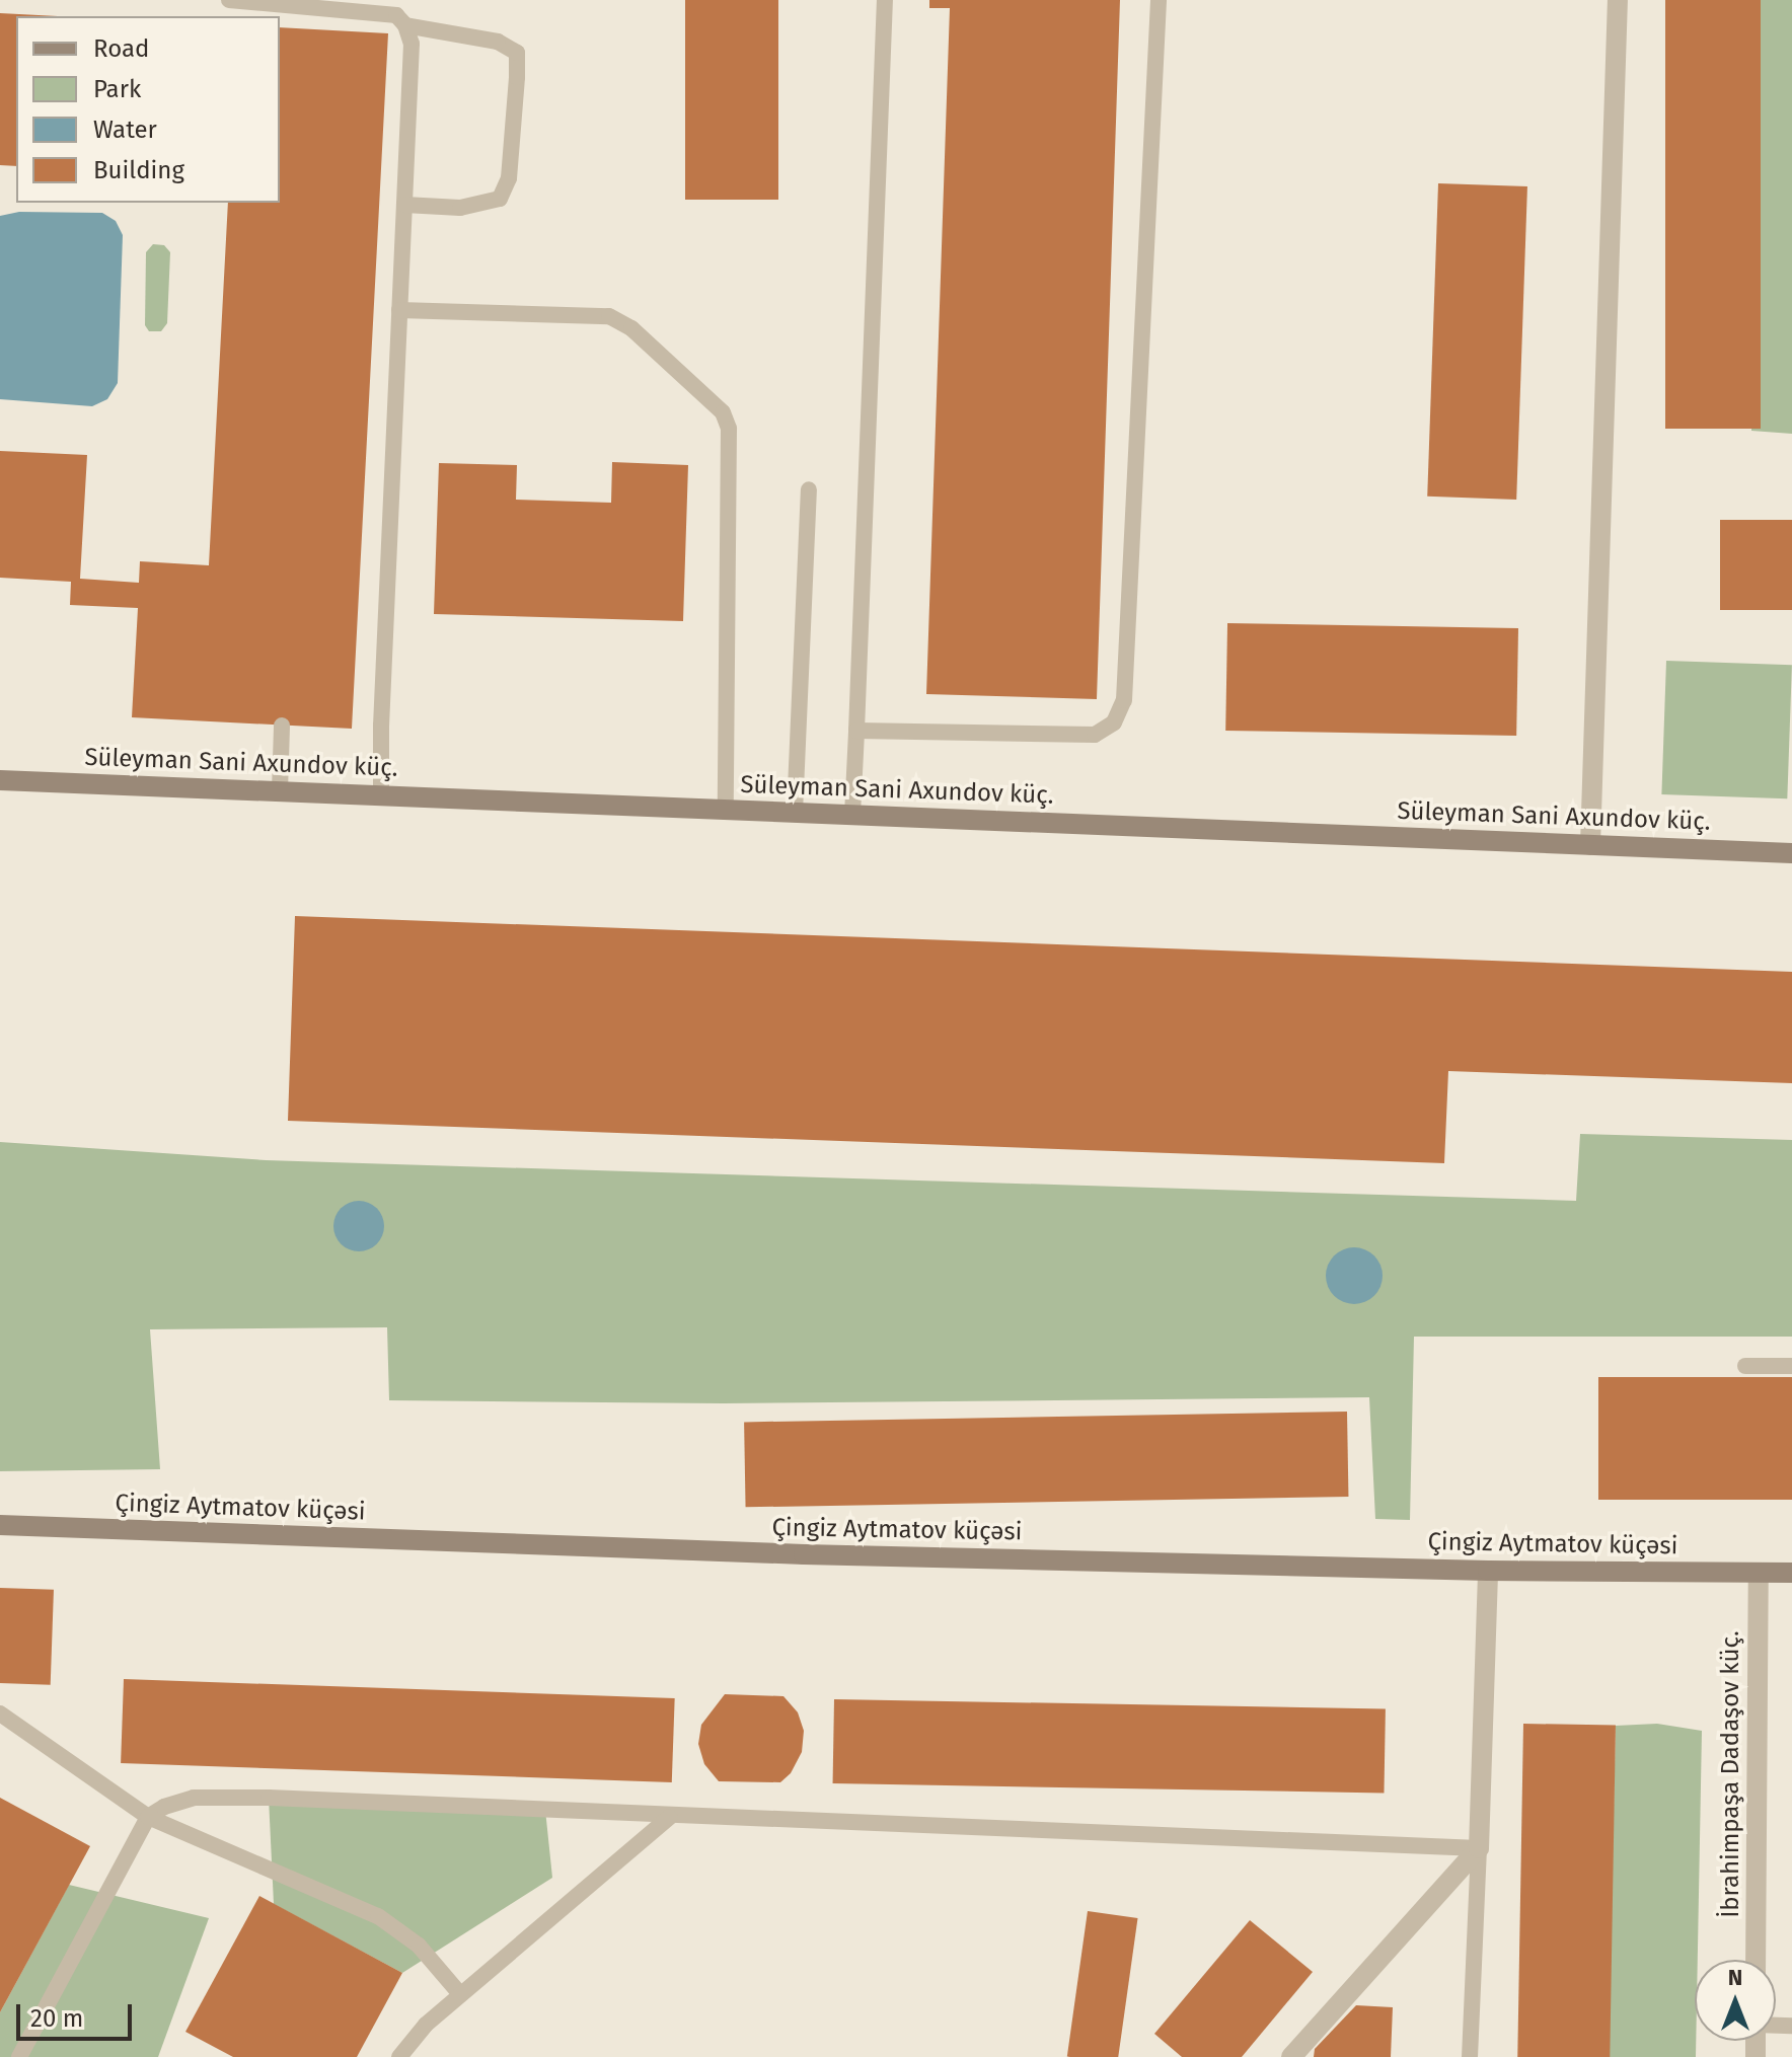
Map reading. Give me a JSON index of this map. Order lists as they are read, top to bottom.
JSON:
{
  "streets": {
    "main road": ["Süleyman Sani Axundov küç.", "Çingiz Aytmatov küçəsi"],
    "street": ["İbrahimpaşa Dadaşov küç."]
  },
  "crossings": [
    ["Çingiz Aytmatov küçəsi", "İbrahimpaşa Dadaşov küç."]
  ],
  "legend": [
    "Road",
    "Park",
    "Water",
    "Building"
  ],
  "scale_bar": "20 m",
  "north": "top"
}
